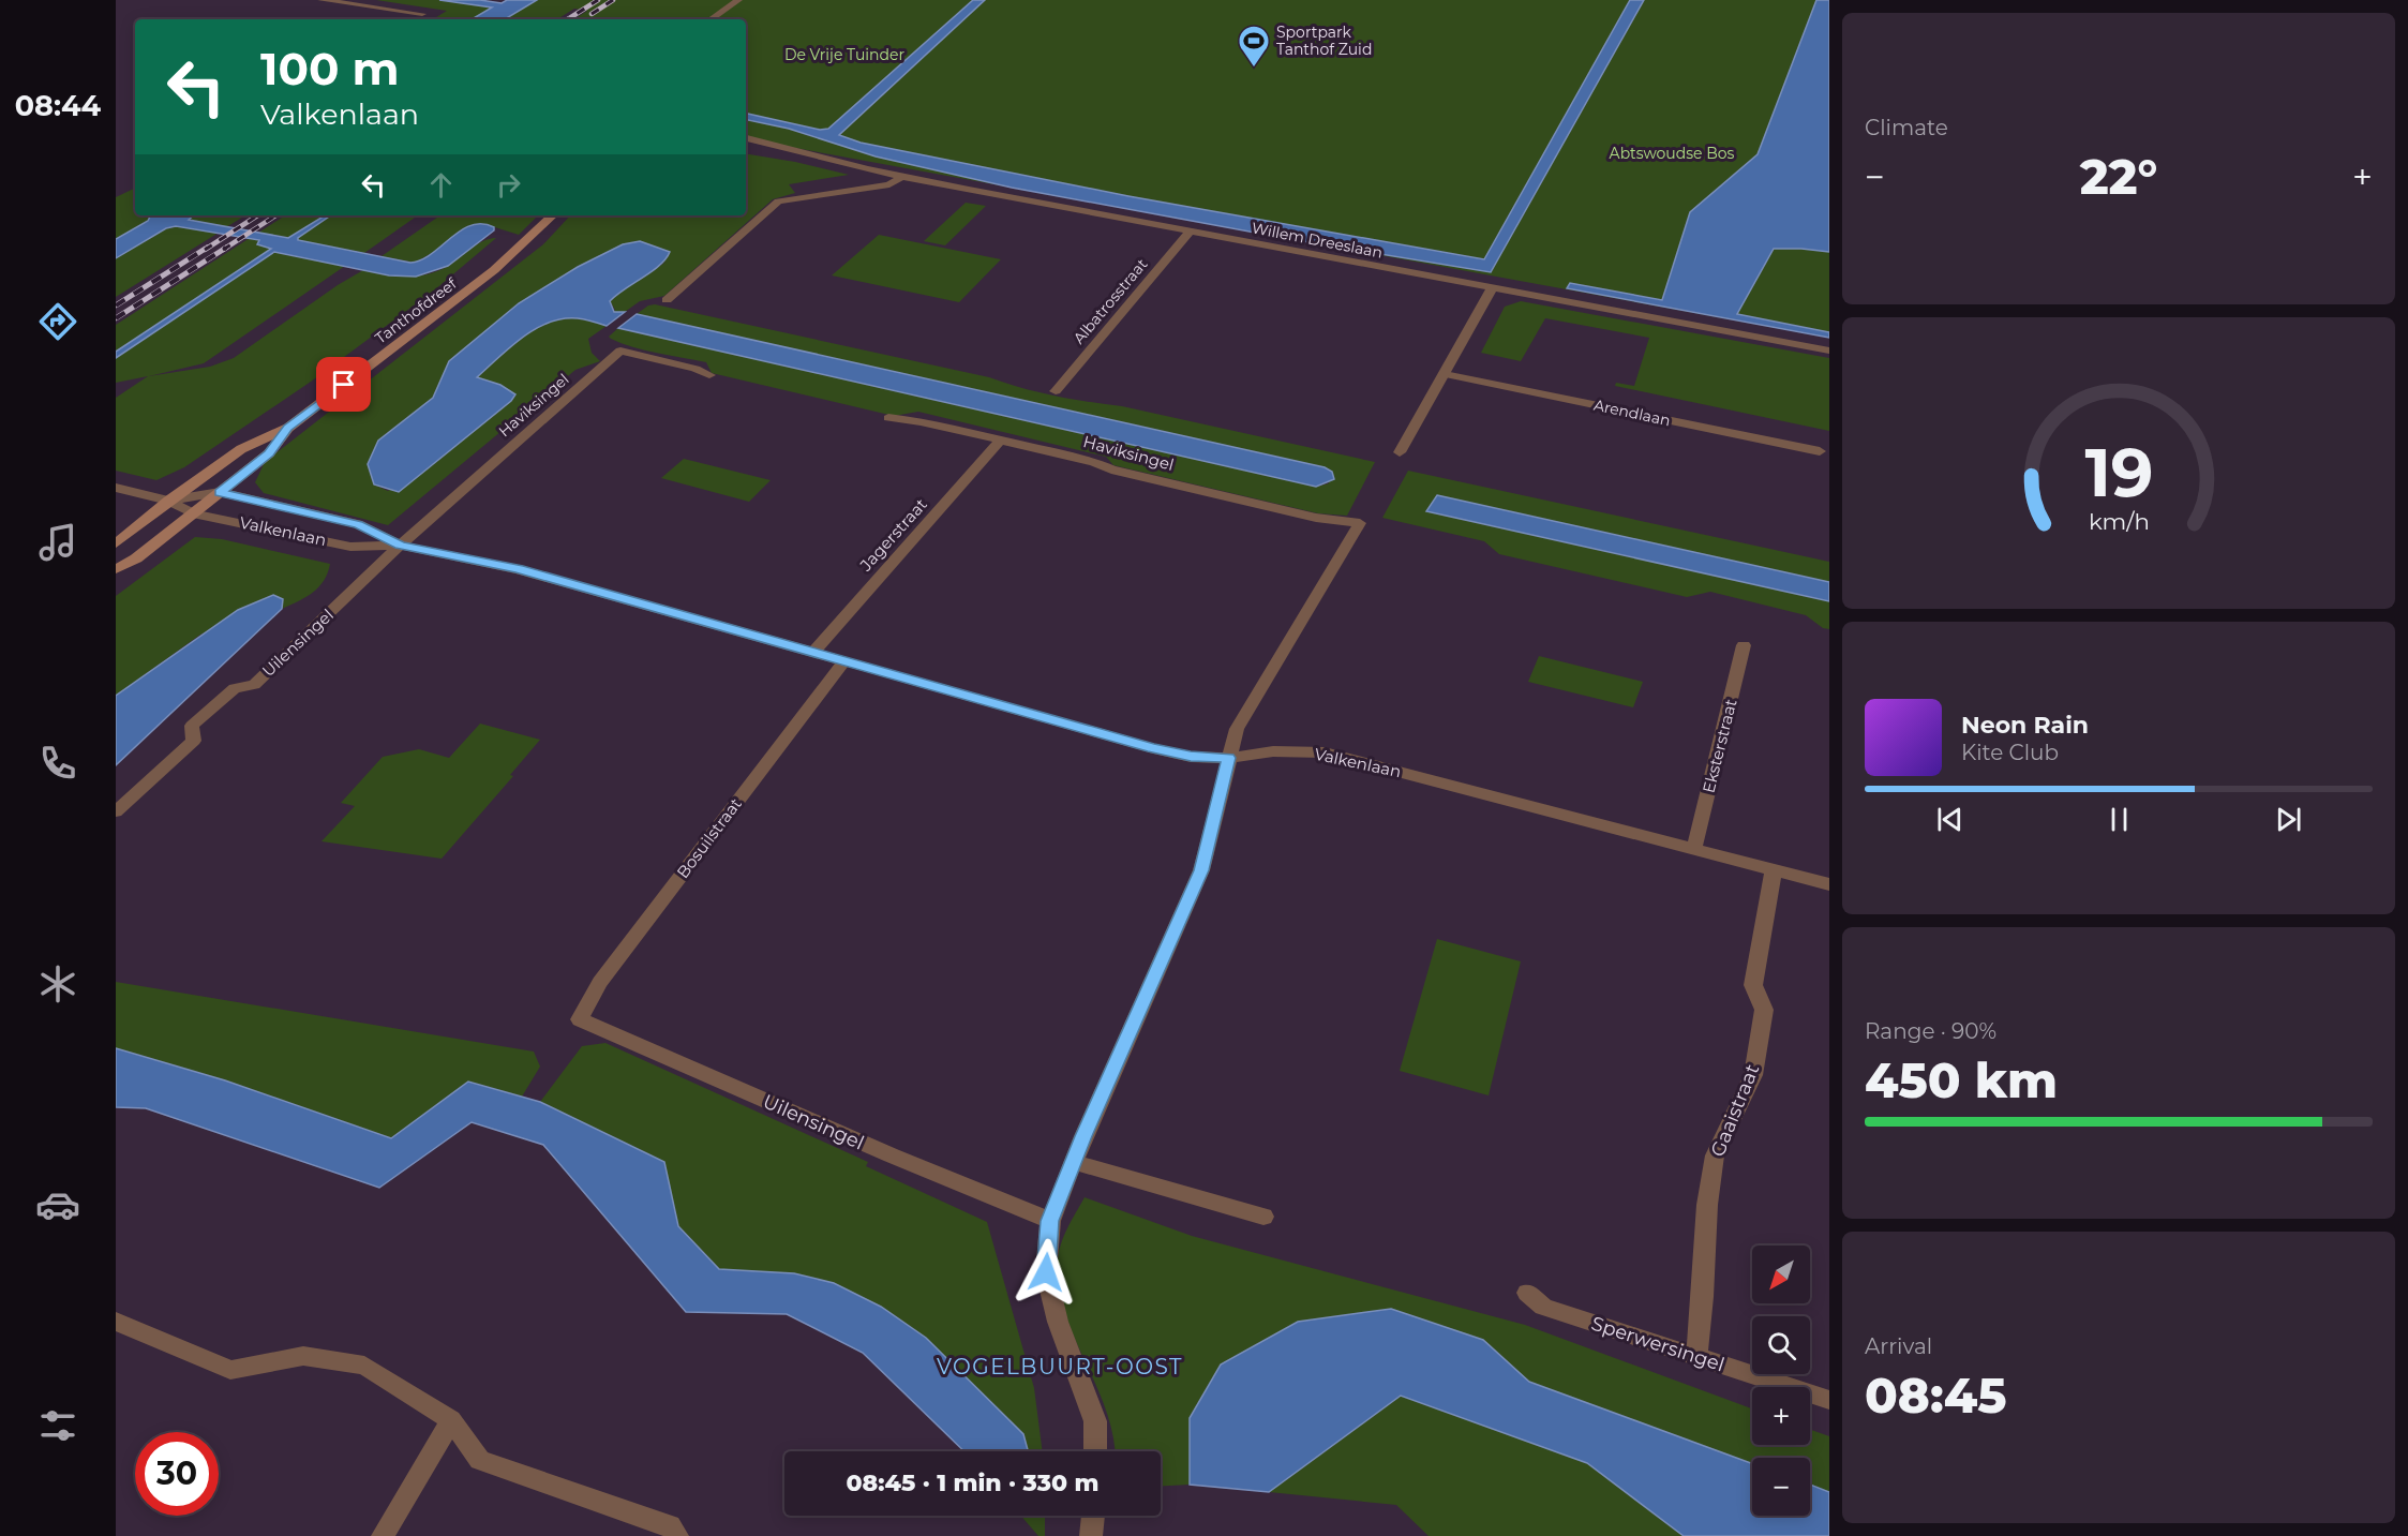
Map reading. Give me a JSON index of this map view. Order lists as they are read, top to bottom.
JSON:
{
  "streets": {
    "street": [
      "Willem Dreeslaan",
      "Albatrosstraat",
      "Tanthofdreef",
      "Haviksingel",
      "Arendlaan",
      "Valkenlaan",
      "Jagerstraat",
      "Uilensingel",
      "Eksterstraat",
      "Bosuilstraat",
      "Gaaistraat",
      "Sperwersingel"
    ]
  },
  "crossings": [
    ["Willem Dreeslaan", "Albatrosstraat"],
    ["Tanthofdreef", "Valkenlaan"],
    ["Haviksingel", "Valkenlaan"],
    ["Haviksingel", "Jagerstraat"],
    ["Haviksingel", "Uilensingel"],
    ["Valkenlaan", "Jagerstraat"],
    ["Valkenlaan", "Uilensingel"],
    ["Valkenlaan", "Eksterstraat"],
    ["Valkenlaan", "Bosuilstraat"],
    ["Valkenlaan", "Gaaistraat"],
    ["Uilensingel", "Bosuilstraat"],
    ["Gaaistraat", "Sperwersingel"]
  ],
  "districts": ["VOGELBUURT-OOST"],
  "parks": ["De Vrije Tuinder", "Abtswoudse Bos"],
  "places": {
    "sports": ["Sportpark Tanthof Zuid"]
  },
  "north": "bottom left",
  "page": {
    "tabs": "08:44",
    "tile": [
      "Climate",
      ["Range · 90%", "450 km"],
      ["Arrival", "08:45"]
    ],
    "turn": ["100 m", "Valkenlaan"],
    "heat": ["−", "22°", "+"],
    "song": ["Neon Rain", "Kite Club"],
    "map_buttons": ["+", "−"],
    "limit": "30",
    "trip": "08:45 · 1 min · 330 m",
    "gauge": ["19", "km/h"]
  }
}
